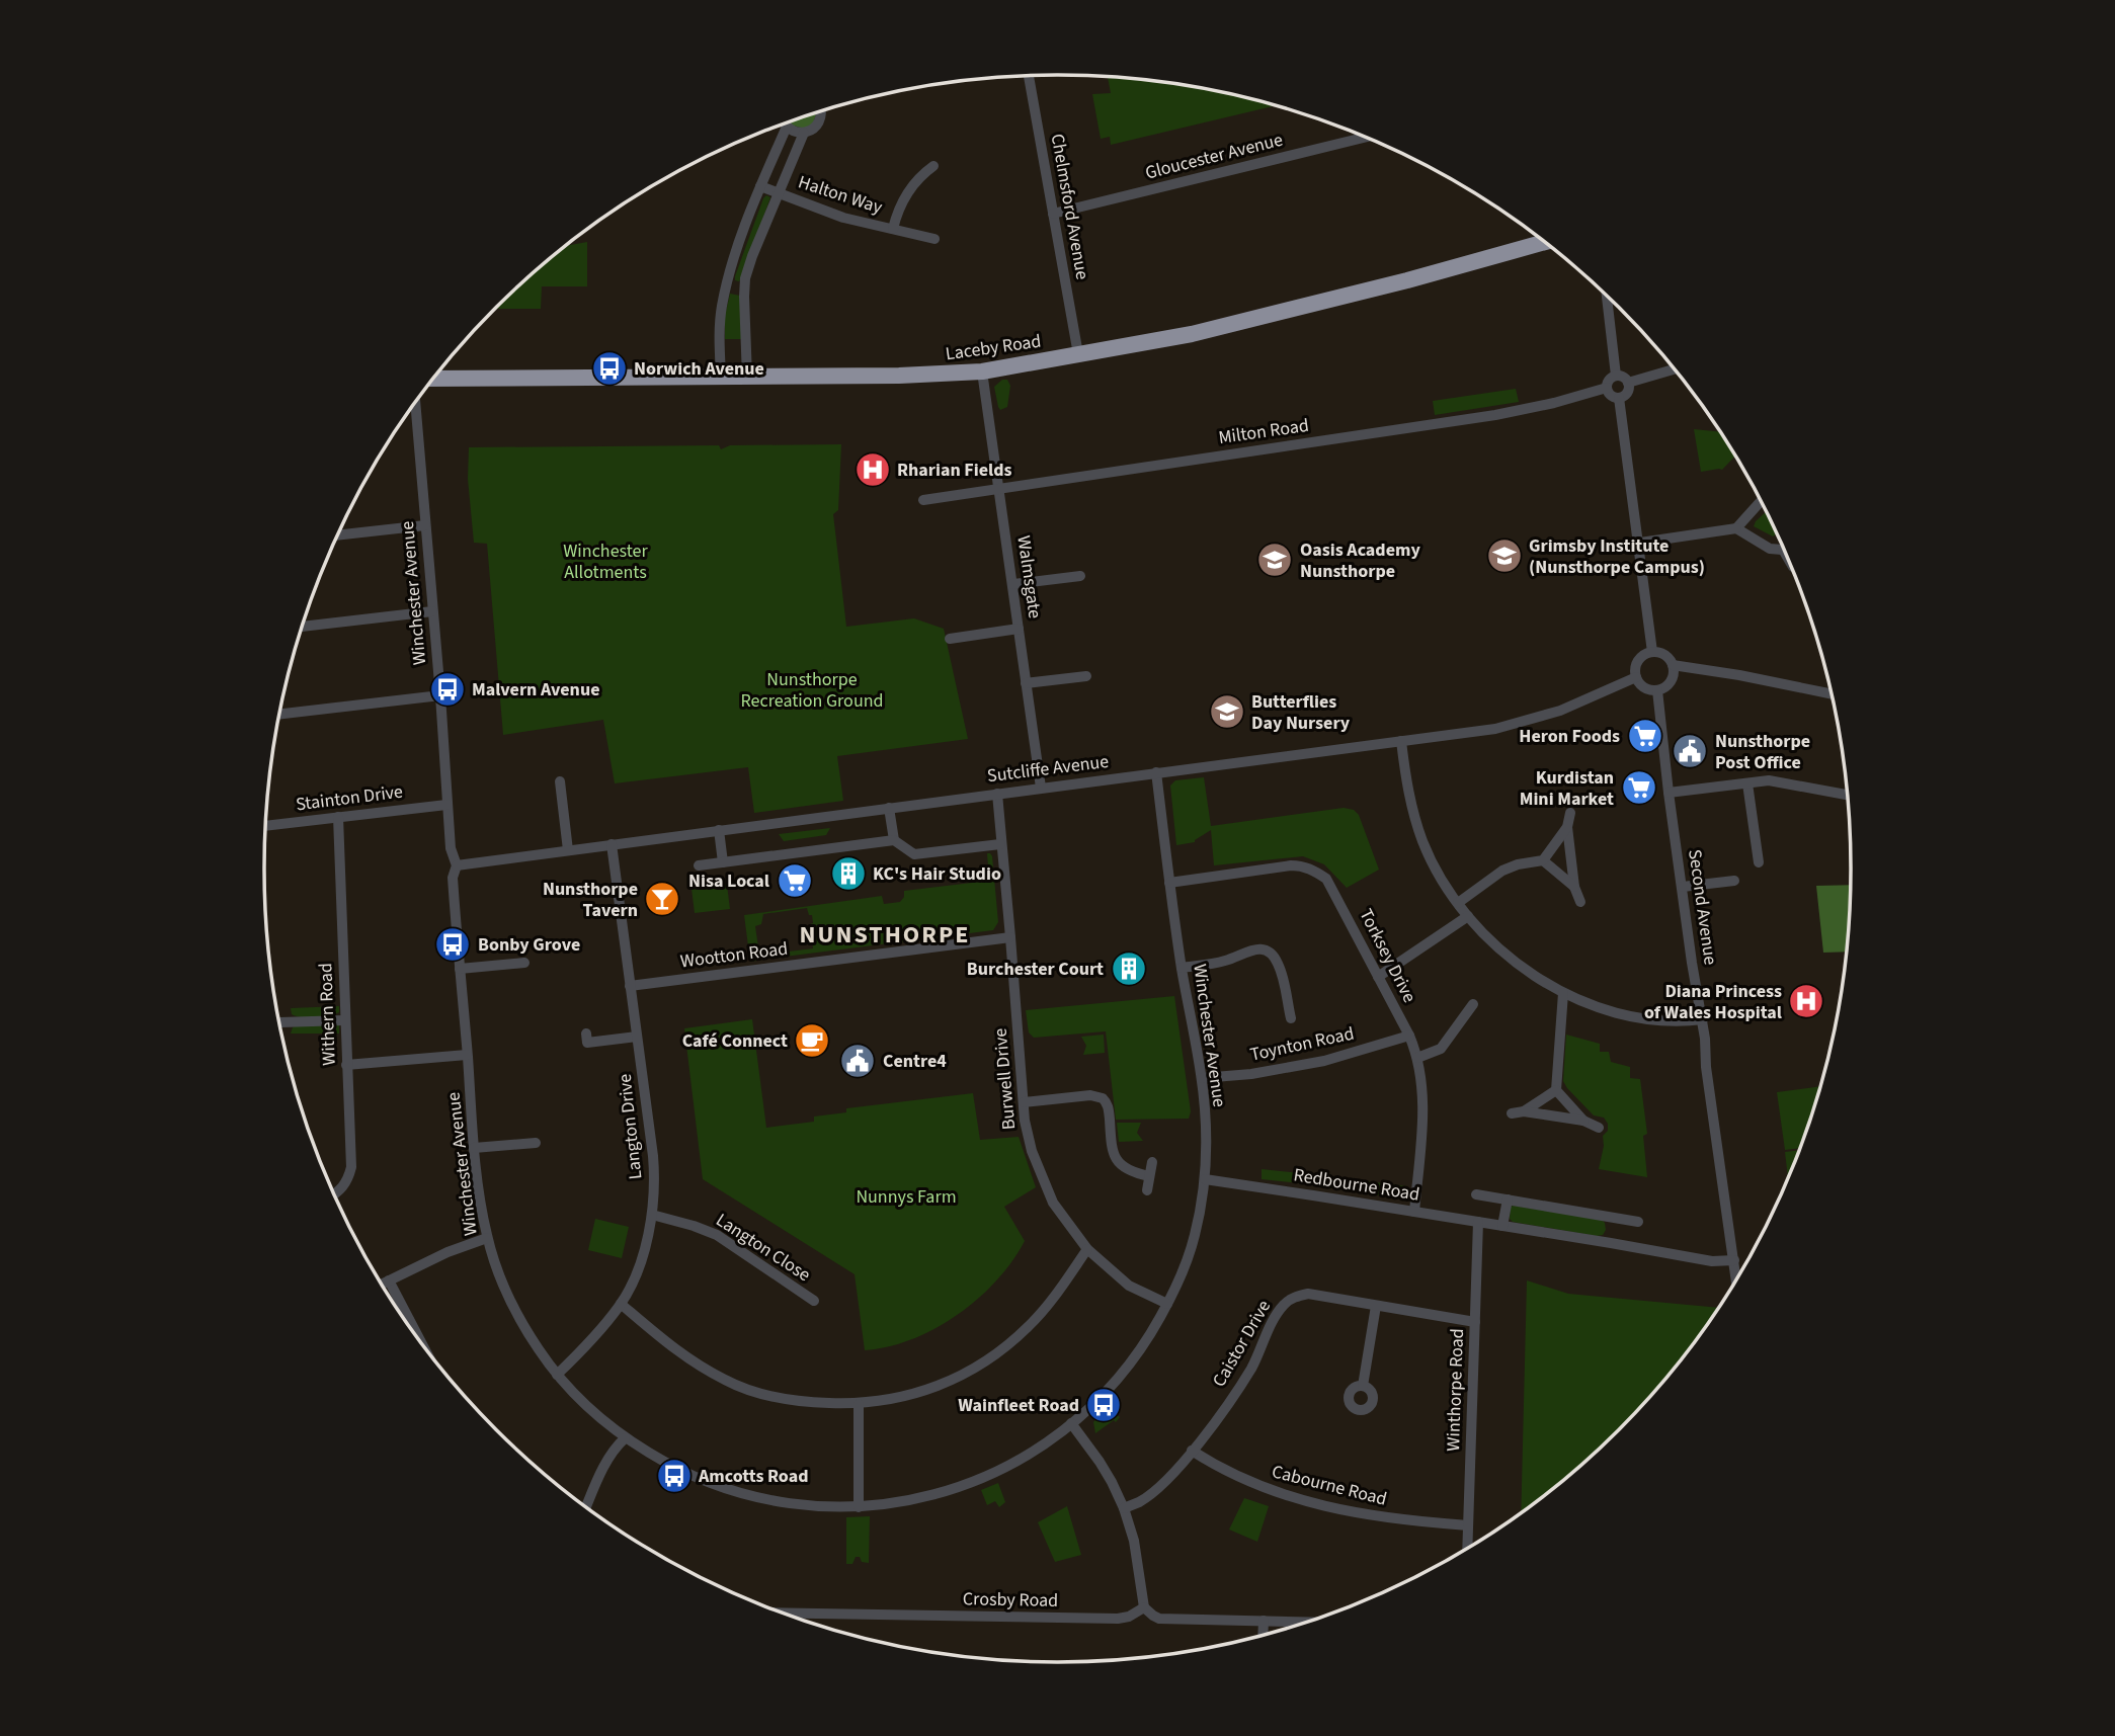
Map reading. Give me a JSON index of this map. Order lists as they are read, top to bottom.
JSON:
{
  "streets": {
    "highway": ["Laceby Road"],
    "street": [
      "Gloucester Avenue",
      "Halton Way",
      "Chelmsford Avenue",
      "Milton Road",
      "Walmsgate",
      "Winchester Avenue",
      "Sutcliffe Avenue",
      "Stainton Drive",
      "Second Avenue",
      "Wootton Road",
      "Torksey Drive",
      "Withern Road",
      "Toynton Road",
      "Burwell Drive",
      "Langton Drive",
      "Redbourne Road",
      "Langton Close",
      "Caistor Drive",
      "Winthorpe Road",
      "Cabourne Road",
      "Crosby Road"
    ]
  },
  "crossings": [
    ["Gloucester Avenue", "Chelmsford Avenue"],
    ["Chelmsford Avenue", "Laceby Road"],
    ["Laceby Road", "Walmsgate"],
    ["Milton Road", "Walmsgate"],
    ["Walmsgate", "Sutcliffe Avenue"],
    ["Winchester Avenue", "Sutcliffe Avenue"],
    ["Winchester Avenue", "Stainton Drive"],
    ["Winchester Avenue", "Torksey Drive"],
    ["Winchester Avenue", "Toynton Road"],
    ["Winchester Avenue", "Burwell Drive"],
    ["Winchester Avenue", "Langton Drive"],
    ["Winchester Avenue", "Redbourne Road"],
    ["Sutcliffe Avenue", "Second Avenue"],
    ["Sutcliffe Avenue", "Burwell Drive"],
    ["Sutcliffe Avenue", "Langton Drive"],
    ["Stainton Drive", "Withern Road"],
    ["Second Avenue", "Redbourne Road"],
    ["Wootton Road", "Burwell Drive"],
    ["Wootton Road", "Langton Drive"],
    ["Torksey Drive", "Toynton Road"],
    ["Torksey Drive", "Redbourne Road"],
    ["Langton Drive", "Langton Close"],
    ["Redbourne Road", "Winthorpe Road"],
    ["Caistor Drive", "Winthorpe Road"],
    ["Caistor Drive", "Cabourne Road"],
    ["Winthorpe Road", "Cabourne Road"]
  ],
  "districts": ["NUNSTHORPE"],
  "parks": ["Winchester Allotments", "Nunsthorpe Recreation Ground", "Nunnys Farm"],
  "places": {
    "bus stop": [
      "Norwich Avenue",
      "Malvern Avenue",
      "Bonby Grove",
      "Wainfleet Road",
      "Amcotts Road"
    ],
    "hospital": ["Rharian Fields", "Diana Princess of Wales Hospital"],
    "school or university": ["Grimsby Institute (Nunsthorpe Campus)", "Oasis Academy Nunsthorpe", "Butterflies Day Nursery"],
    "supermarket": ["Heron Foods", "Kurdistan Mini Market", "Nisa Local"],
    "public building": ["Nunsthorpe Post Office", "Centre4"],
    "building": ["KC's Hair Studio", "Burchester Court"],
    "bar": ["Nunsthorpe Tavern"],
    "cafe": ["Café Connect"]
  }
}
